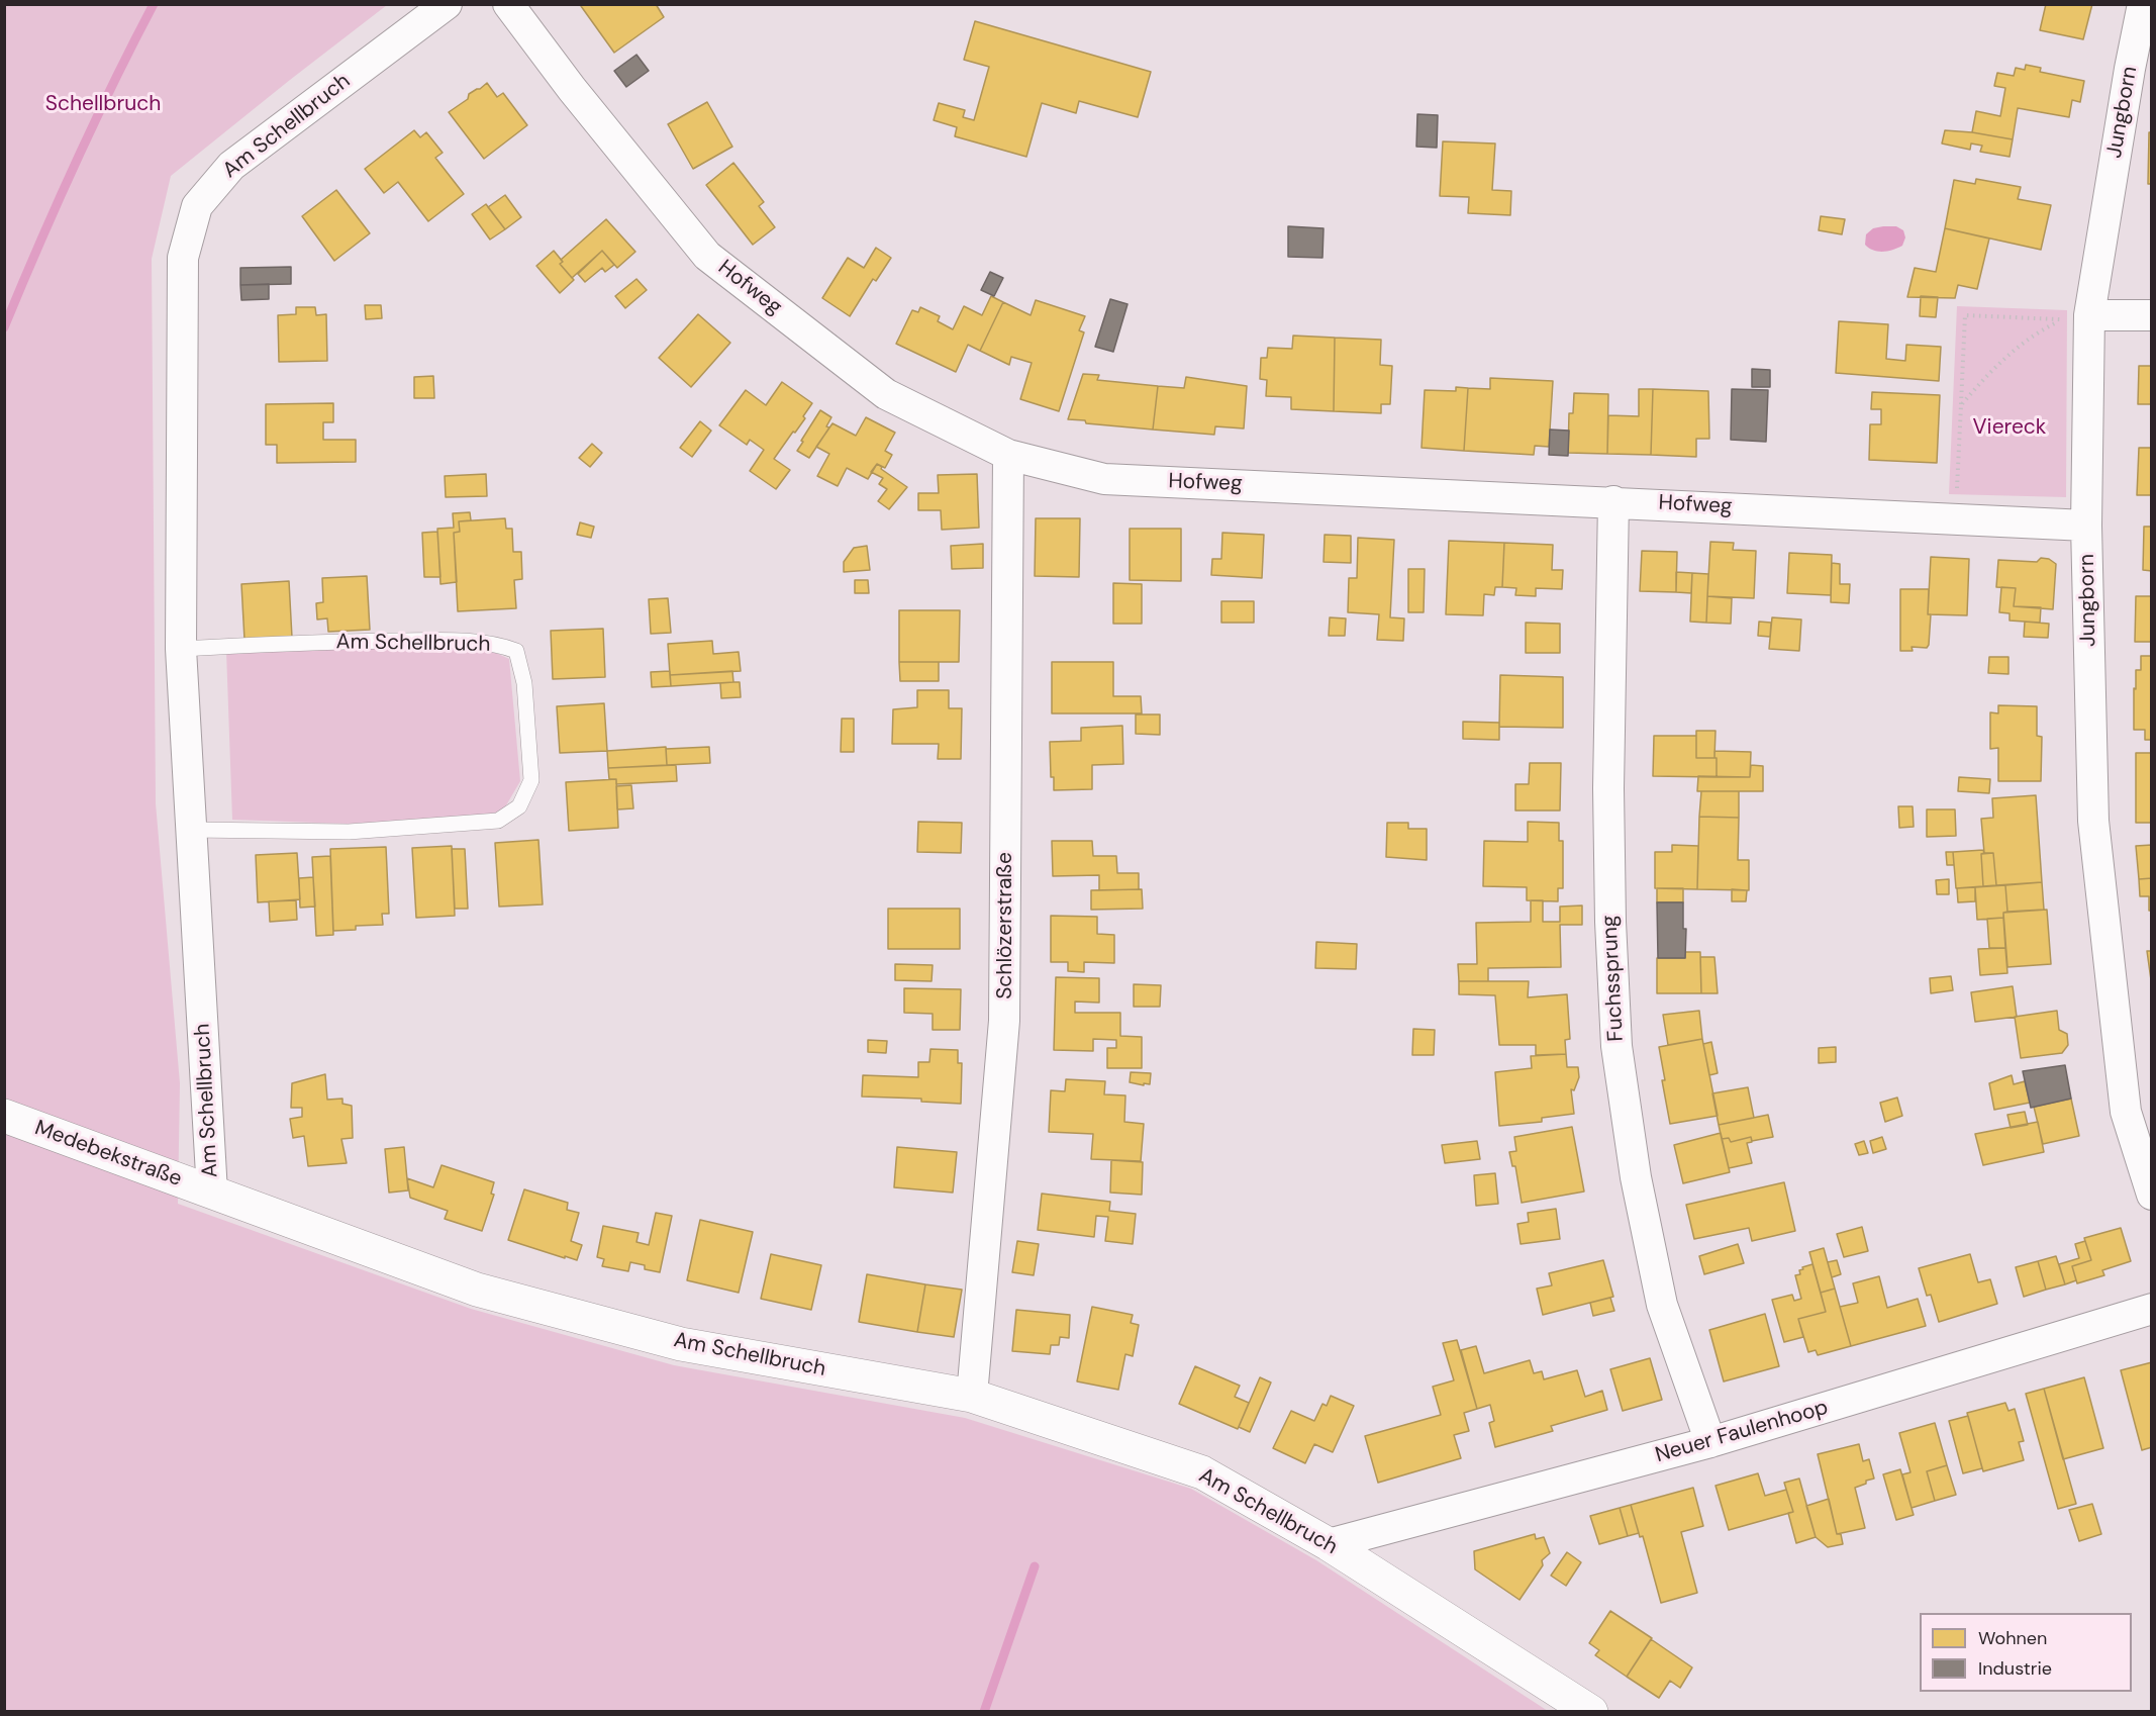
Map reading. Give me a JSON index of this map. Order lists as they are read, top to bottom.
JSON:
{
  "streets": {
    "street": [
      "Jungborn",
      "Am Schellbruch",
      "Hofweg",
      "Schlözerstraße",
      "Fuchssprung",
      "Medebekstraße",
      "Neuer Faulenhoop"
    ]
  },
  "crossings": [
    ["Jungborn", "Hofweg"],
    ["Am Schellbruch", "Schlözerstraße"],
    ["Am Schellbruch", "Medebekstraße"],
    ["Am Schellbruch", "Neuer Faulenhoop"],
    ["Hofweg", "Schlözerstraße"],
    ["Hofweg", "Fuchssprung"],
    ["Fuchssprung", "Neuer Faulenhoop"]
  ],
  "parks": ["Schellbruch", "Viereck"],
  "legend": ["Wohnen", "Industrie"]
}
